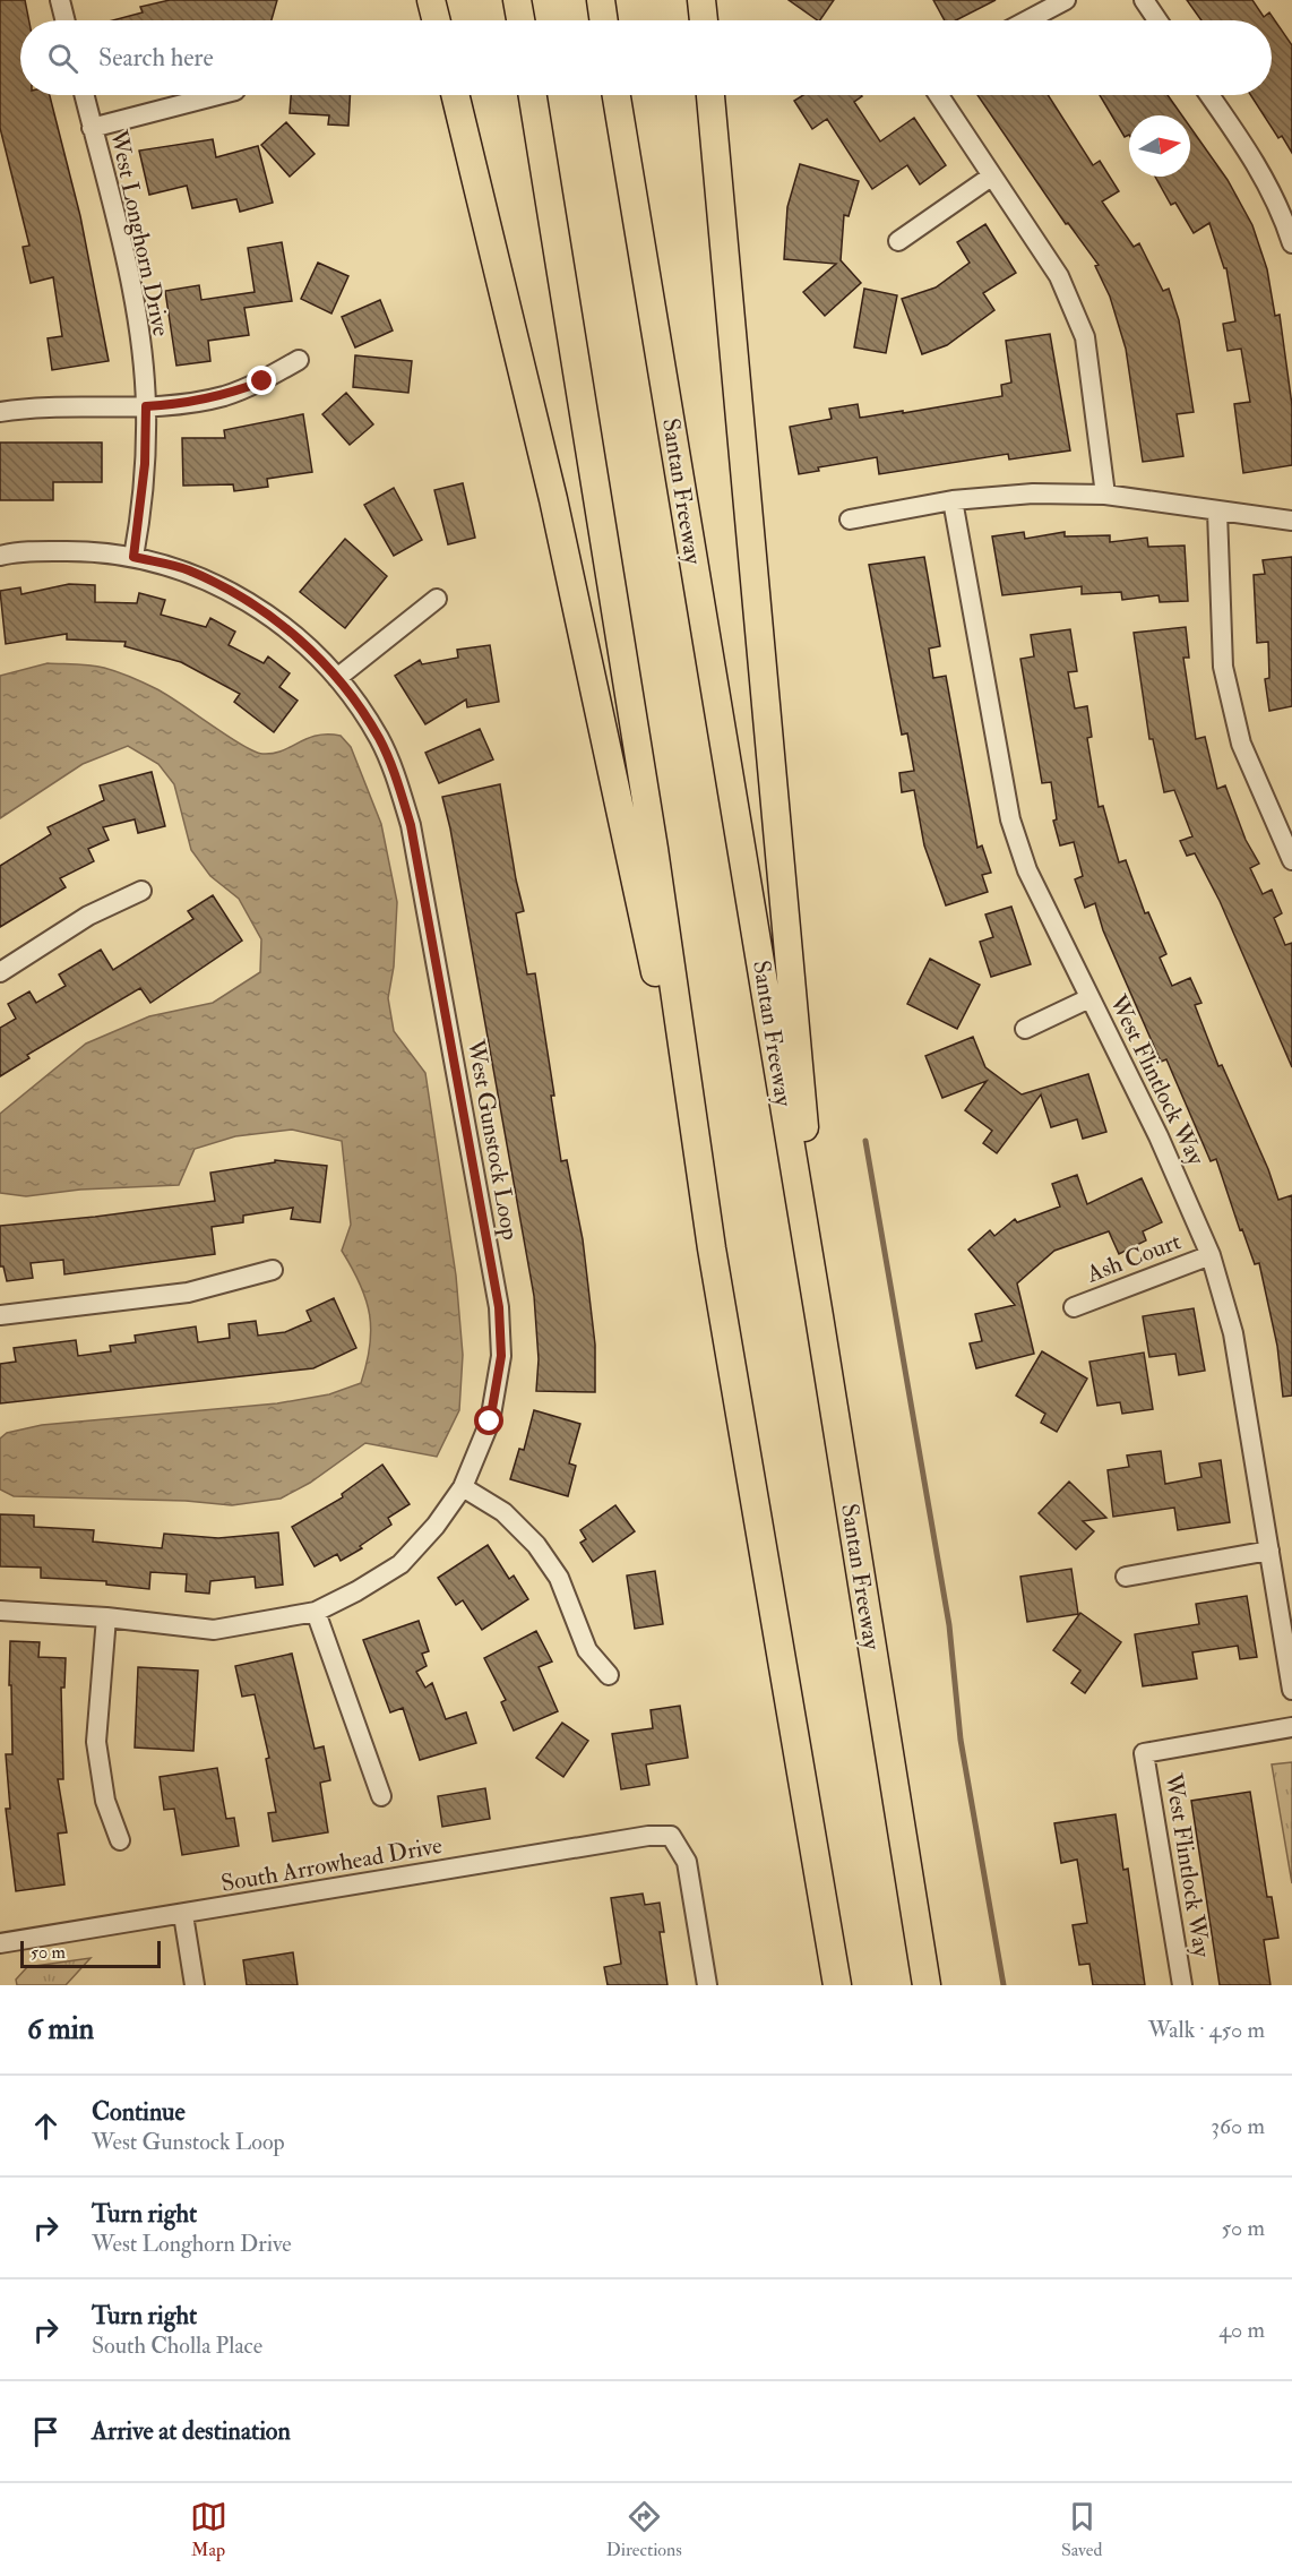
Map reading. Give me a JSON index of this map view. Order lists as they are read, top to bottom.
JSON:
{
  "streets": {
    "highway": ["Santan Freeway"],
    "street": [
      "West Longhorn Drive",
      "West Flintlock Way",
      "West Gunstock Loop",
      "Ash Court",
      "South Arrowhead Drive"
    ]
  },
  "crossings": [
    ["West Longhorn Drive", "West Gunstock Loop"],
    ["West Flintlock Way", "Ash Court"]
  ],
  "scale_bar": "50 m",
  "north": "right",
  "page": {
    "search": "Search here",
    "scale": "50 m",
    "heading": ["6 min", "Walk · 450 m"],
    "list": [
      ["Continue", "West Gunstock Loop", "360 m"],
      ["Turn right", "West Longhorn Drive", "50 m"],
      ["Turn right", "South Cholla Place", "40 m"],
      "Arrive at destination"
    ],
    "nav": ["Map", "Directions", "Saved"]
  }
}
